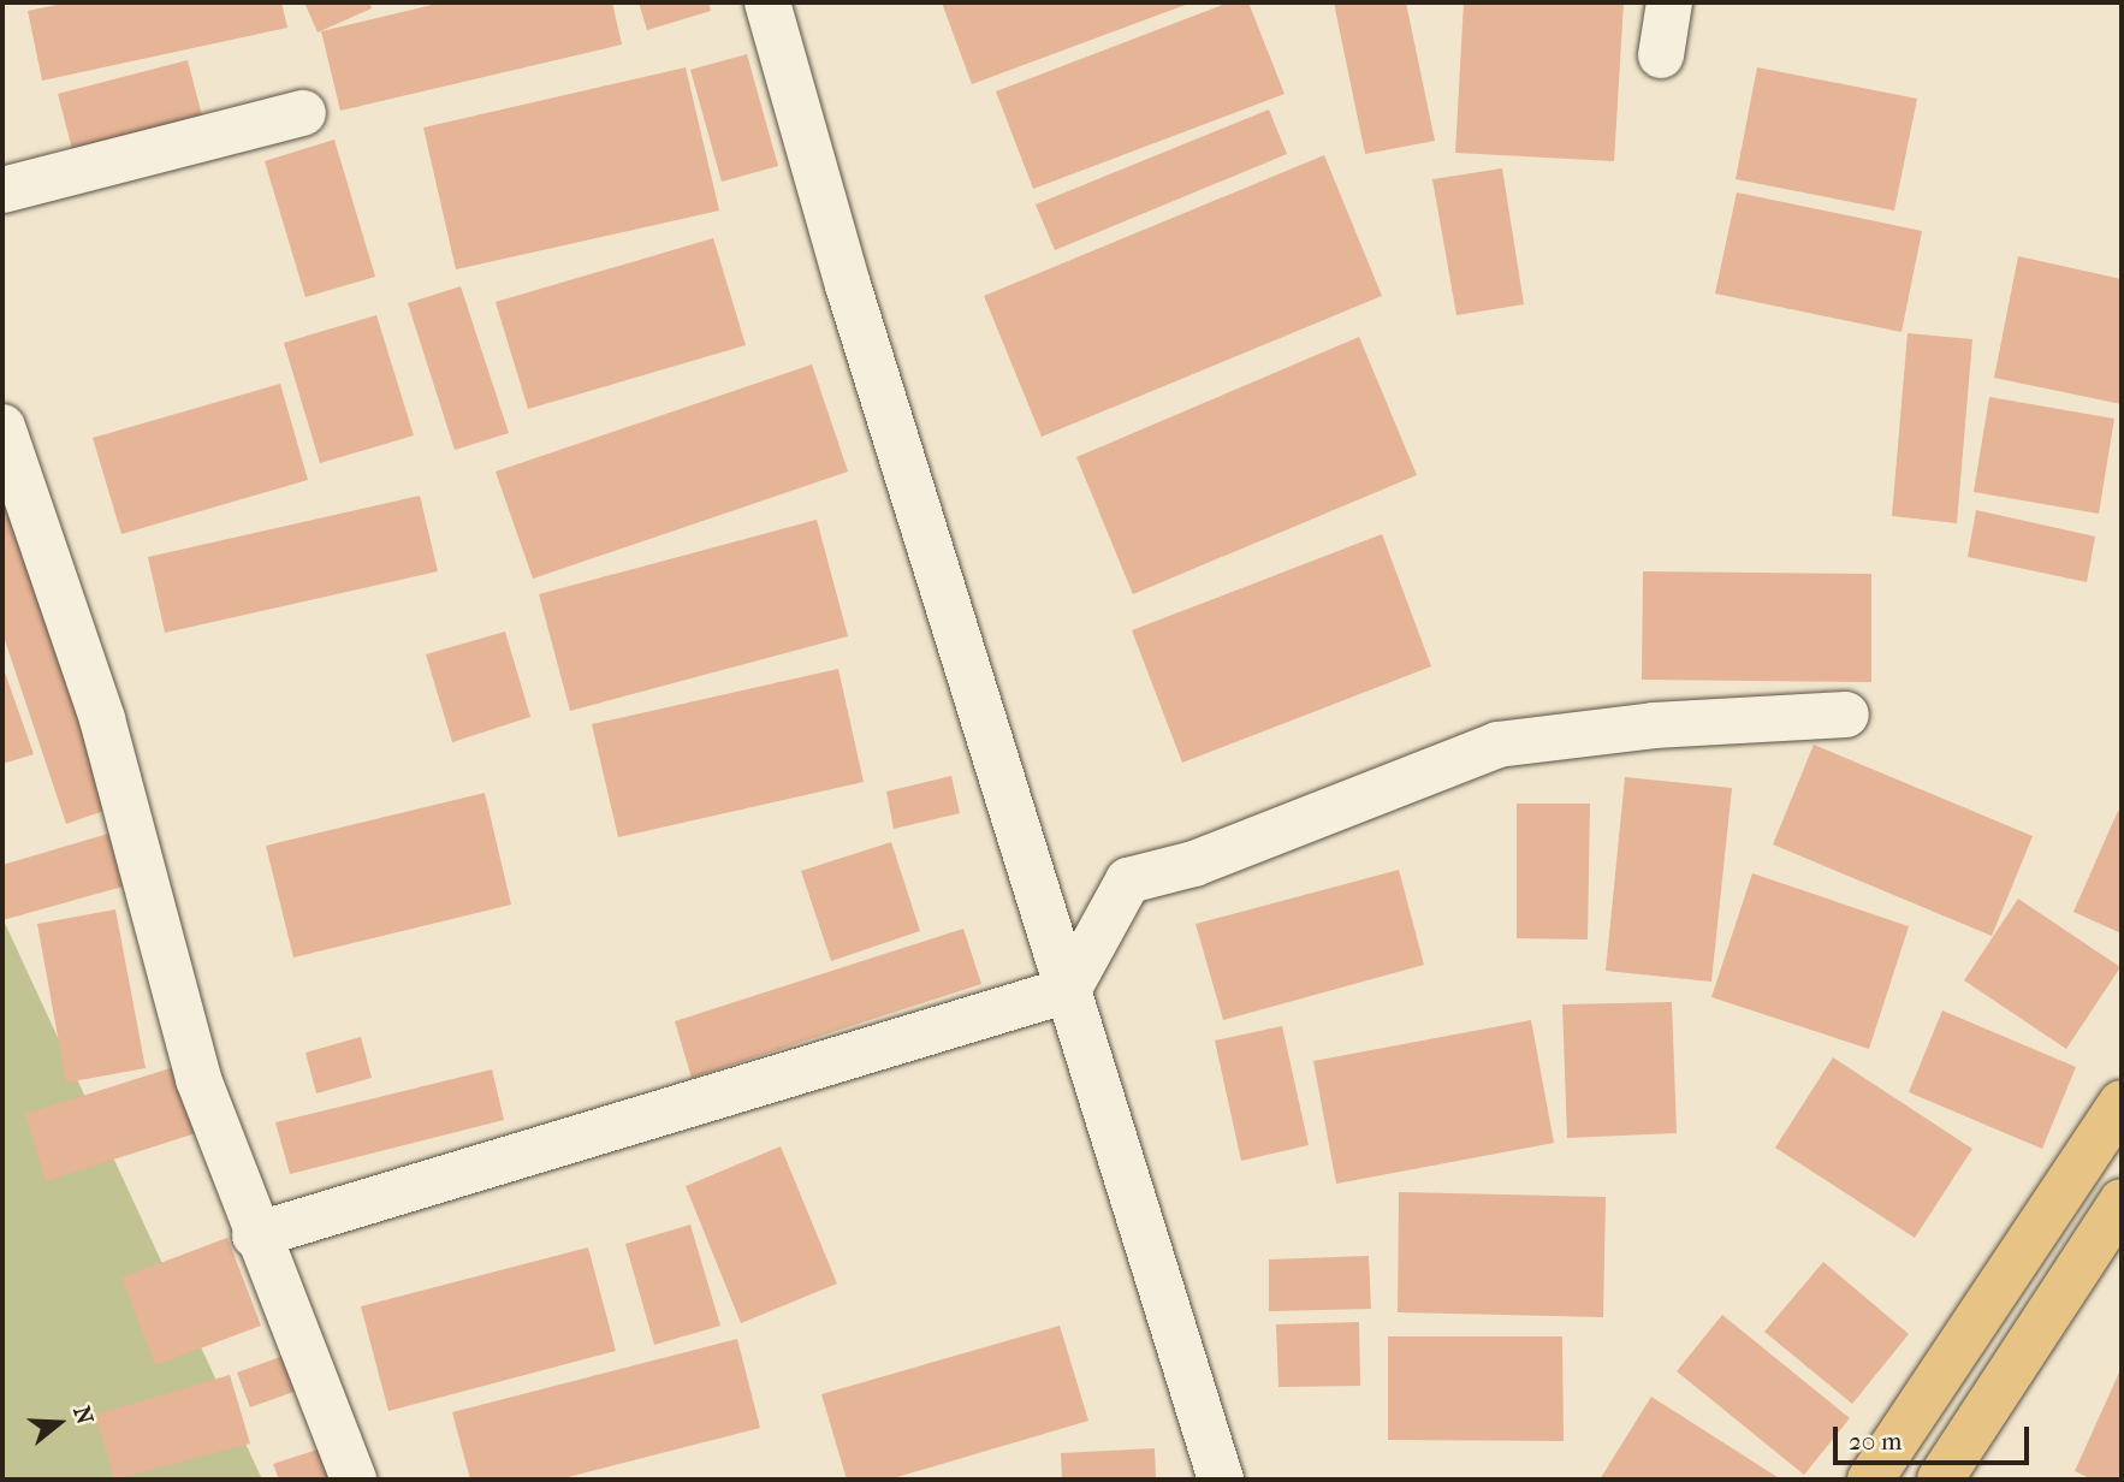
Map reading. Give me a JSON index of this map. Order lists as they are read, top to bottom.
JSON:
{
  "scale_bar": "20 m",
  "north": "right"
}
